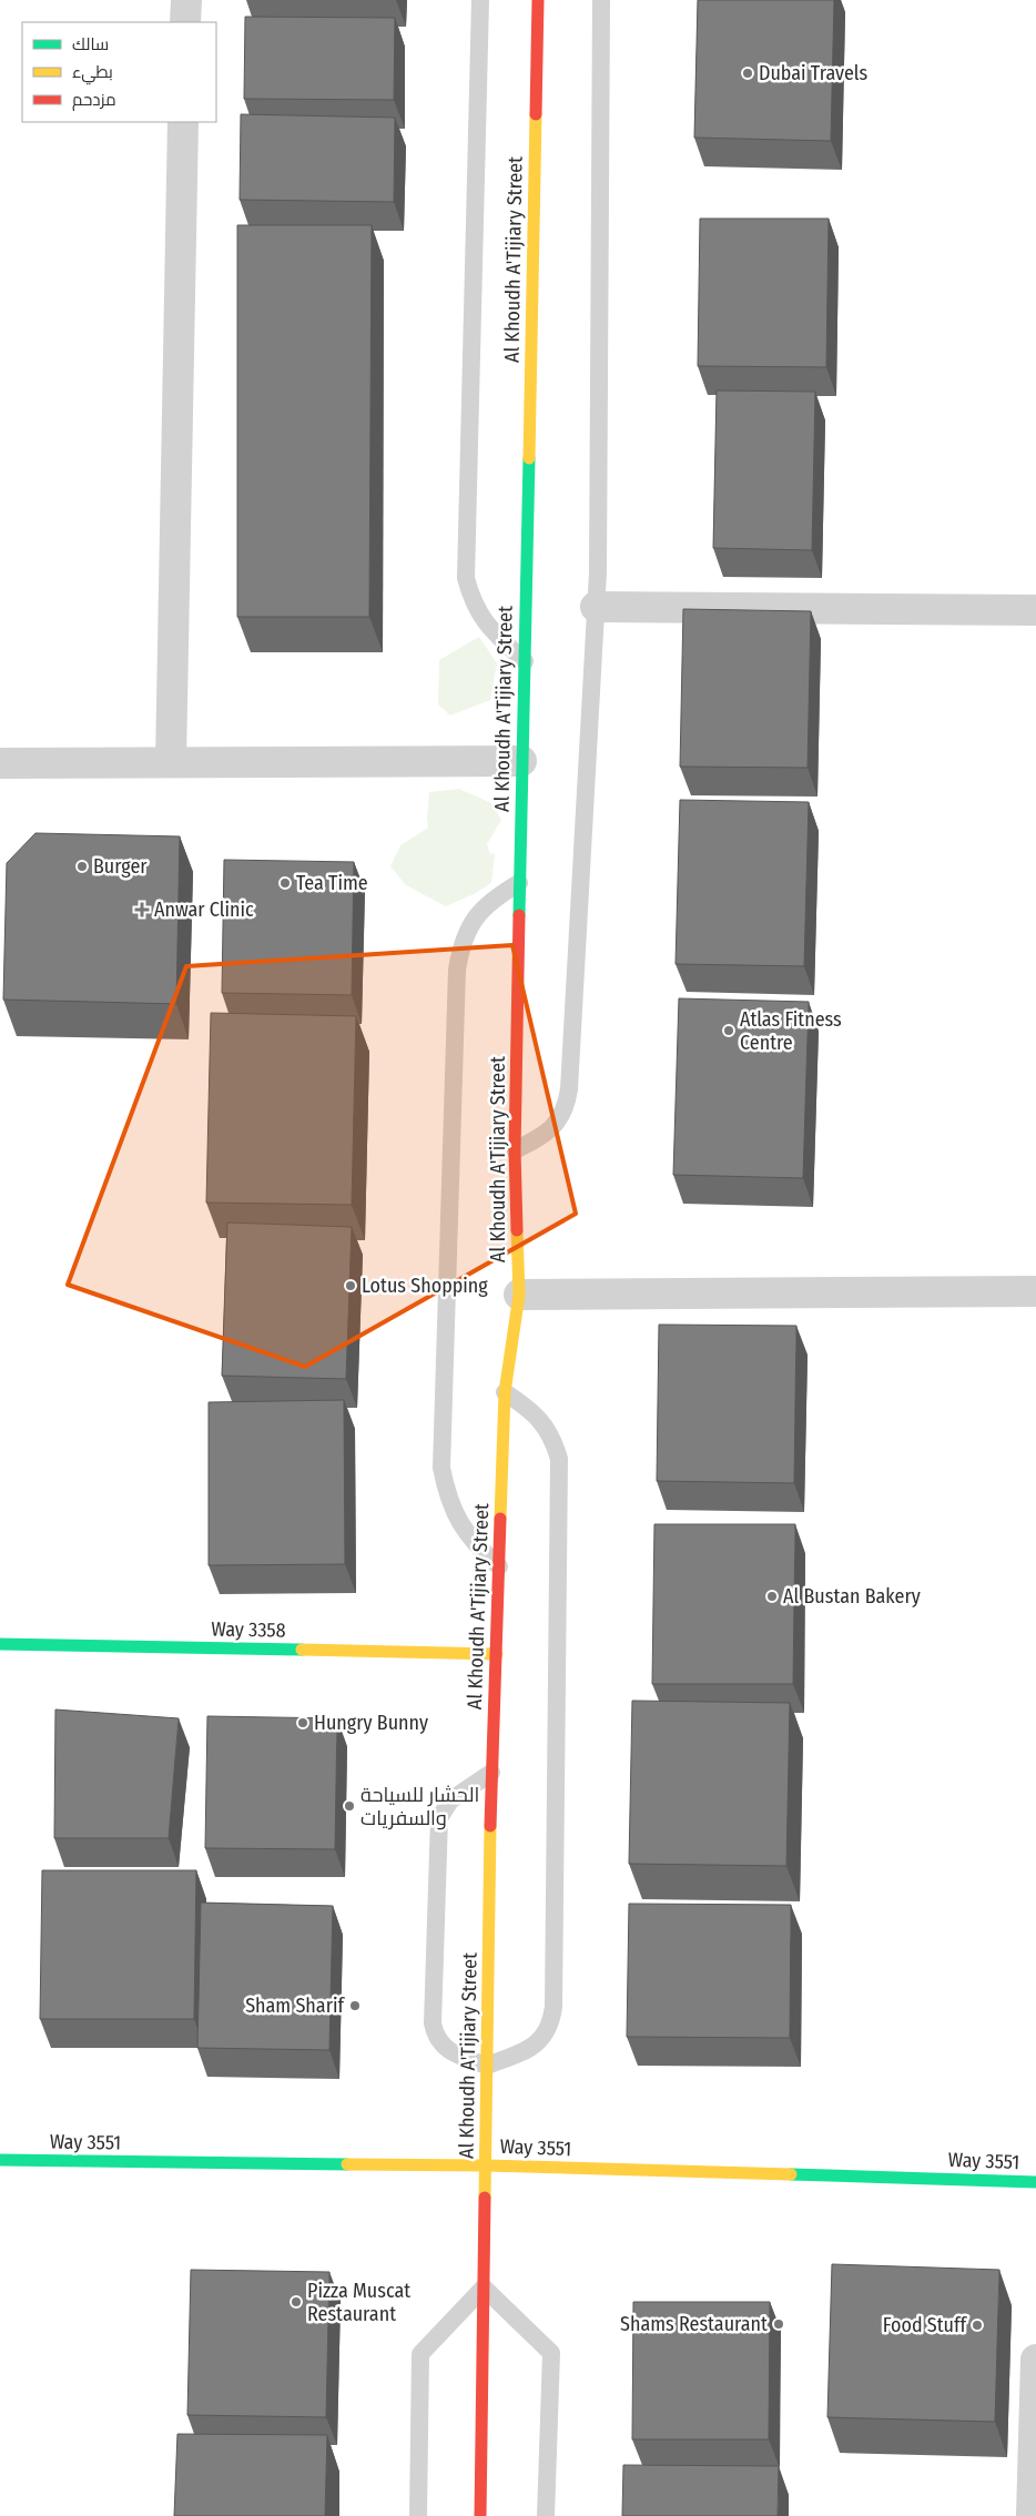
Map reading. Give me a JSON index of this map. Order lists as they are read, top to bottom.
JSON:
{
  "streets": {
    "street": ["Al Khoudh A'Tijiary Street", "Way 3358", "Way 3551"]
  },
  "crossings": [
    ["Al Khoudh A'Tijiary Street", "Way 3358"],
    ["Al Khoudh A'Tijiary Street", "Way 3551"]
  ],
  "places": {
    "other": [
      "Dubai Travels",
      "Burger",
      "Tea Time",
      "Atlas Fitness Centre",
      "Lotus Shopping",
      "Al Bustan Bakery",
      "Hungry Bunny",
      "الحشار للسياحة والسفريات",
      "Sham Sharif",
      "Pizza Muscat Restaurant",
      "Shams Restaurant",
      "Food Stuff"
    ],
    "health": ["Anwar Clinic"]
  },
  "legend": ["سالك", "بطيء", "مزدحم"]
}
